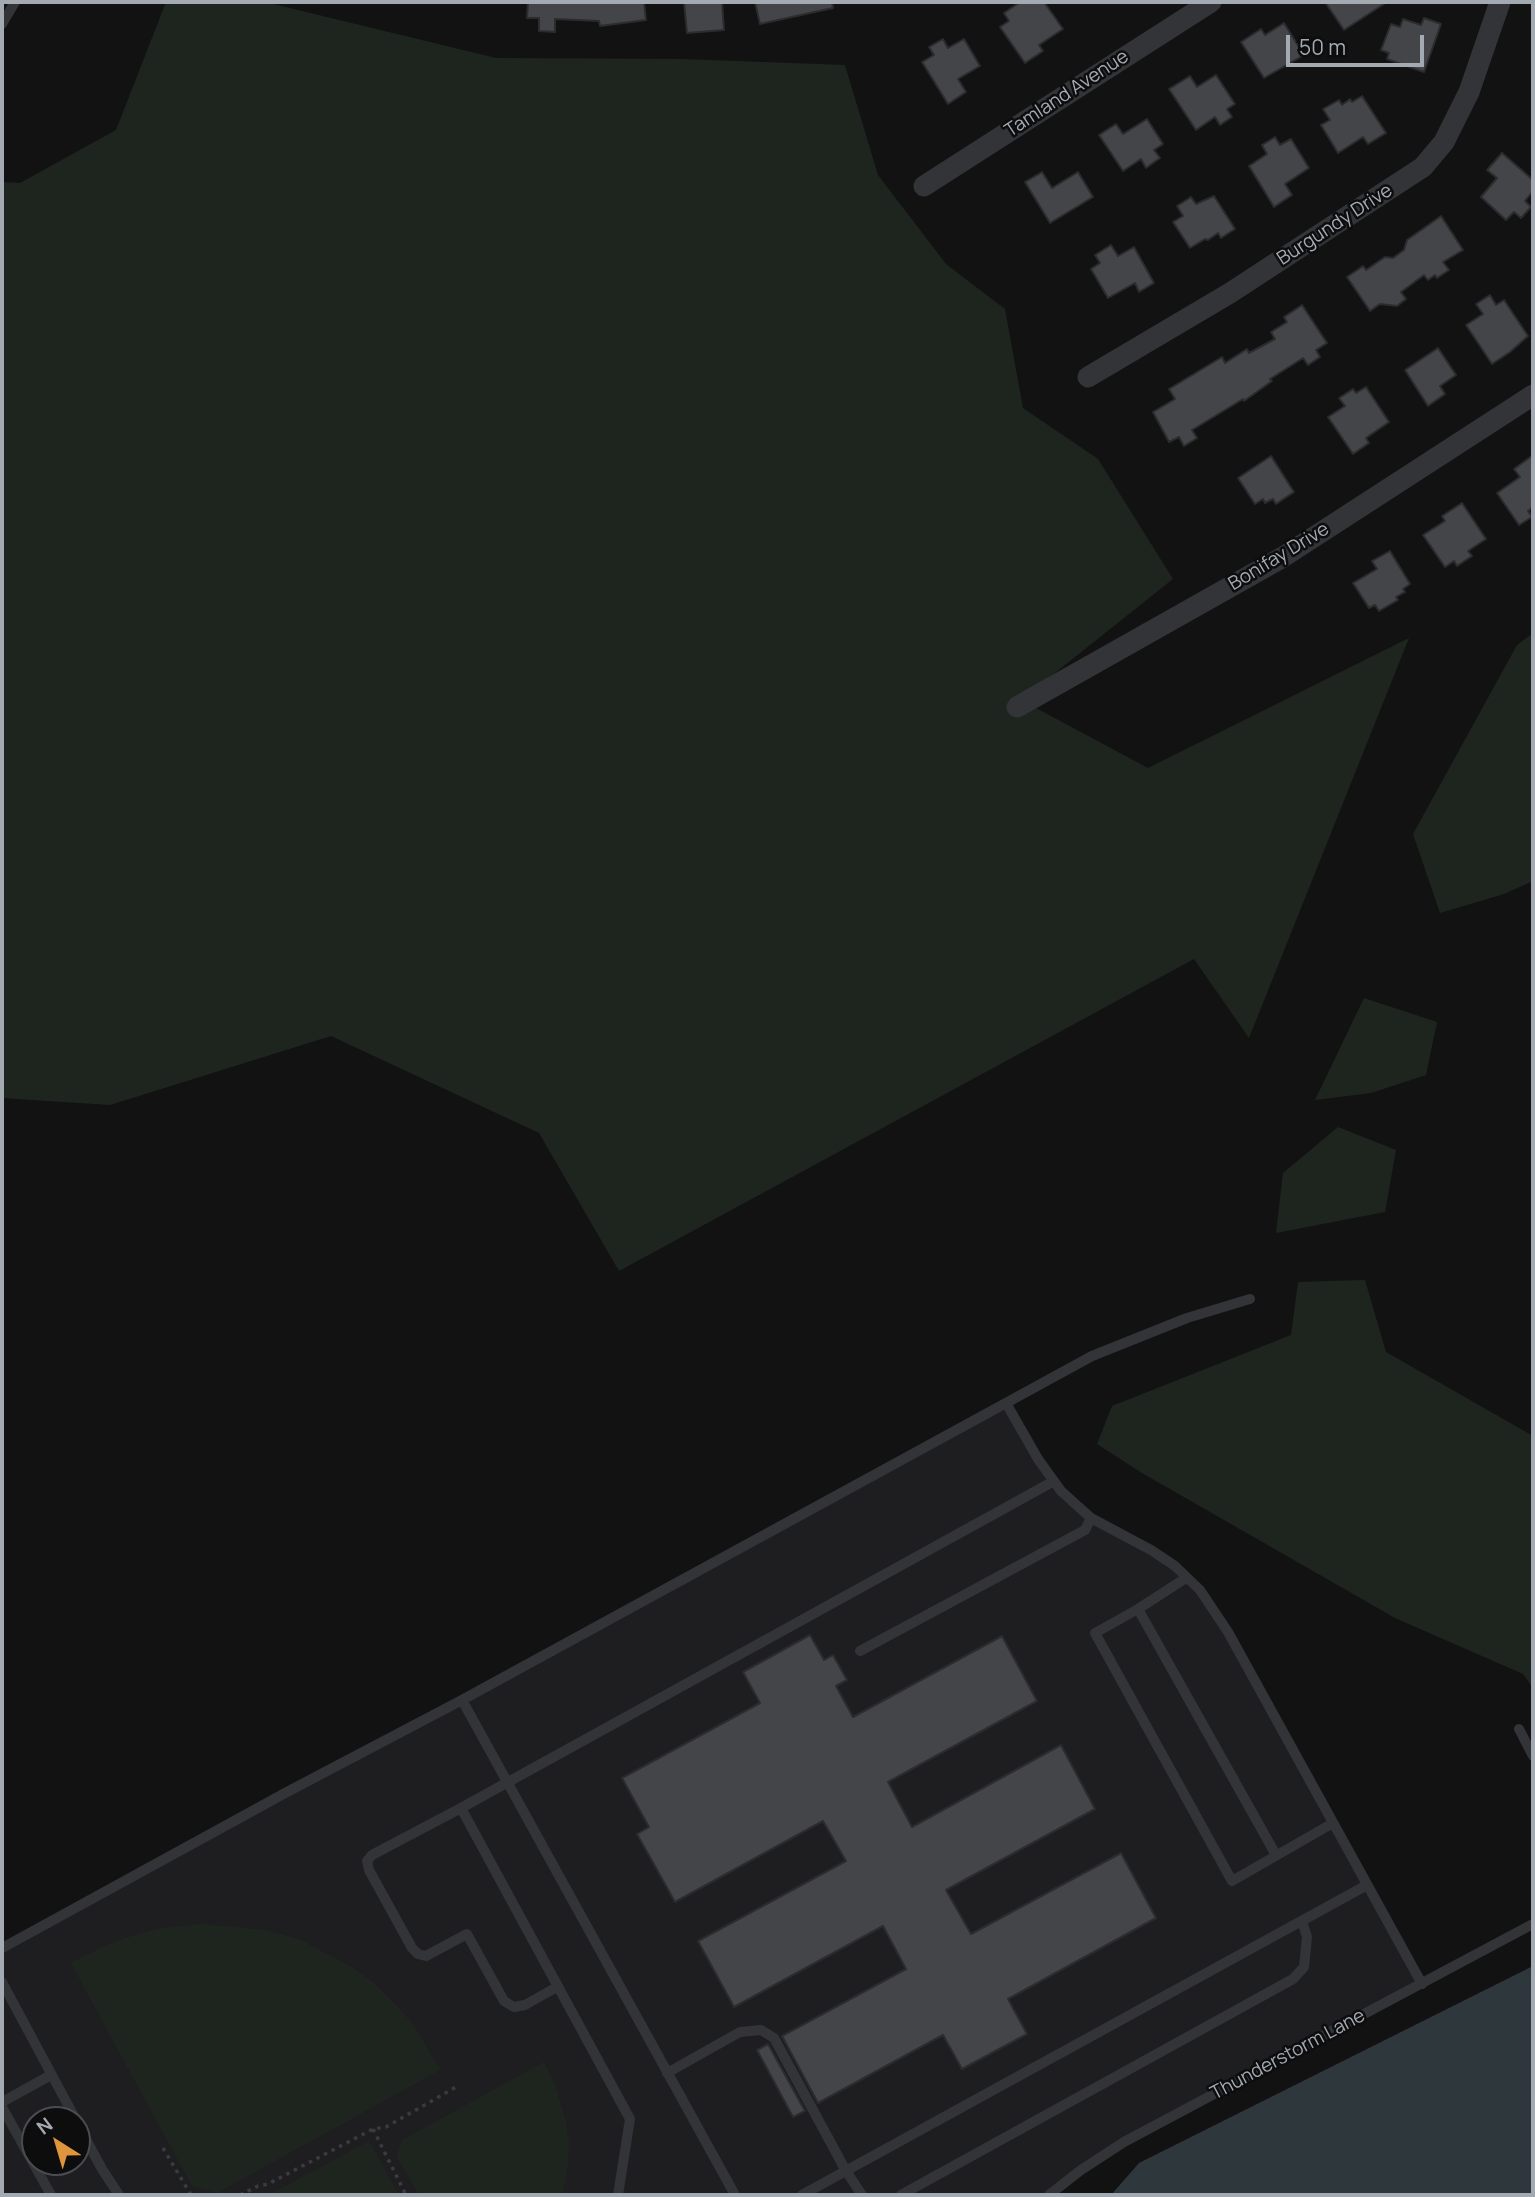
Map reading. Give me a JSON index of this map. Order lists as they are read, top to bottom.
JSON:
{
  "streets": {
    "street": ["Tamland Avenue", "Burgundy Drive", "Bonifay Drive"],
    "lane": ["Thunderstorm Lane"]
  },
  "scale_bar": "50 m",
  "north": "top left"
}
